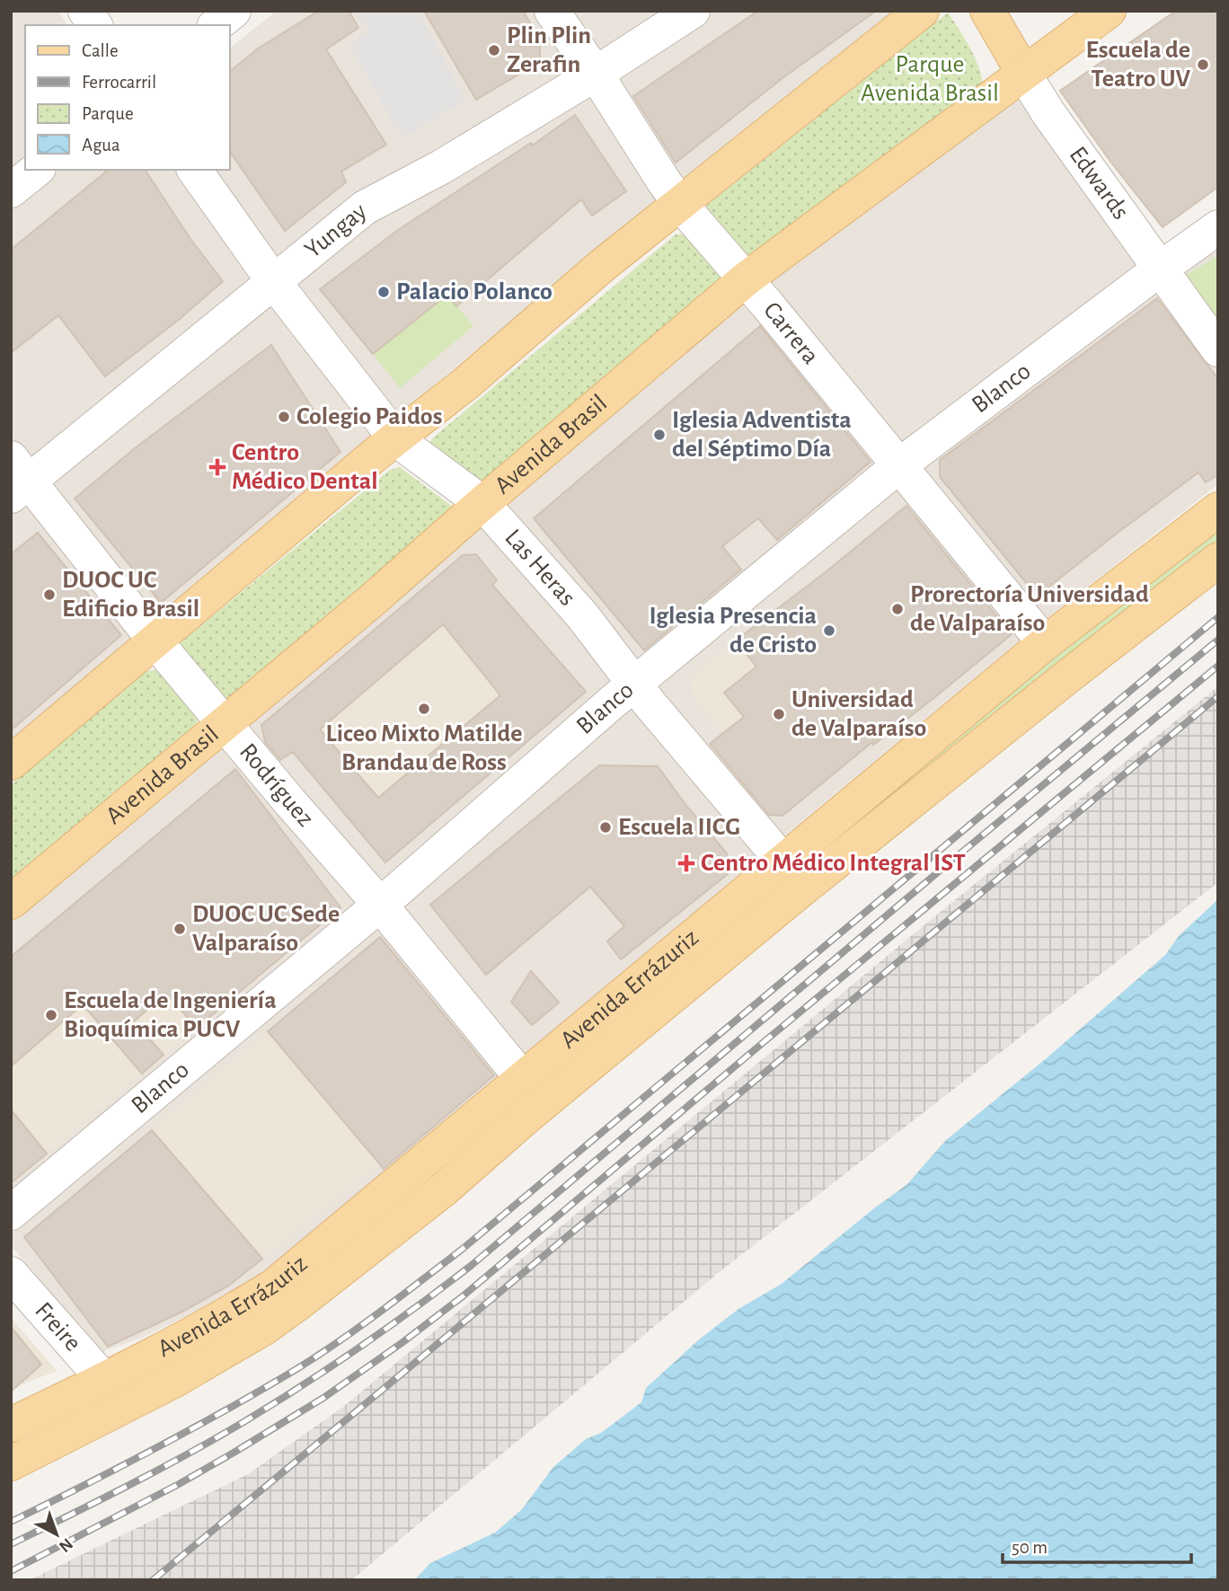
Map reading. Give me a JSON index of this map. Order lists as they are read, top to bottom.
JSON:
{
  "streets": {
    "main road": ["Edwards", "Avenida Brasil", "Avenida Errázuriz"],
    "street": [
      "Yungay",
      "Carrera",
      "Blanco",
      "Las Heras",
      "Rodríguez",
      "Freire"
    ]
  },
  "crossings": [
    ["Edwards", "Blanco"],
    ["Edwards", "Avenida Brasil"],
    ["Yungay", "Carrera"],
    ["Yungay", "Las Heras"],
    ["Yungay", "Rodríguez"],
    ["Carrera", "Blanco"],
    ["Carrera", "Avenida Brasil"],
    ["Carrera", "Avenida Errázuriz"],
    ["Blanco", "Las Heras"],
    ["Blanco", "Rodríguez"],
    ["Avenida Brasil", "Las Heras"],
    ["Avenida Brasil", "Rodríguez"],
    ["Las Heras", "Avenida Errázuriz"],
    ["Rodríguez", "Avenida Errázuriz"],
    ["Avenida Errázuriz", "Freire"]
  ],
  "parks": ["Parque Avenida Brasil"],
  "places": {
    "other": [
      "Plin Plin Zerafin",
      "Escuela de Teatro UV",
      "Palacio Polanco",
      "Colegio Paidos",
      "Iglesia Adventista del Séptimo Día",
      "DUOC UC Edificio Brasil",
      "Prorectoría Universidad de Valparaíso",
      "Iglesia Presencia de Cristo",
      "Liceo Mixto Matilde Brandau de Ross",
      "Universidad de Valparaíso",
      "Escuela IICG",
      "DUOC UC Sede Valparaíso",
      "Escuela de Ingeniería Bioquímica PUCV"
    ],
    "health": ["Centro Médico Dental", "Centro Médico Integral IST"]
  },
  "legend": [
    "Calle",
    "Ferrocarril",
    "Parque",
    "Agua"
  ],
  "scale_bar": "50 m",
  "north": "bottom right"
}
